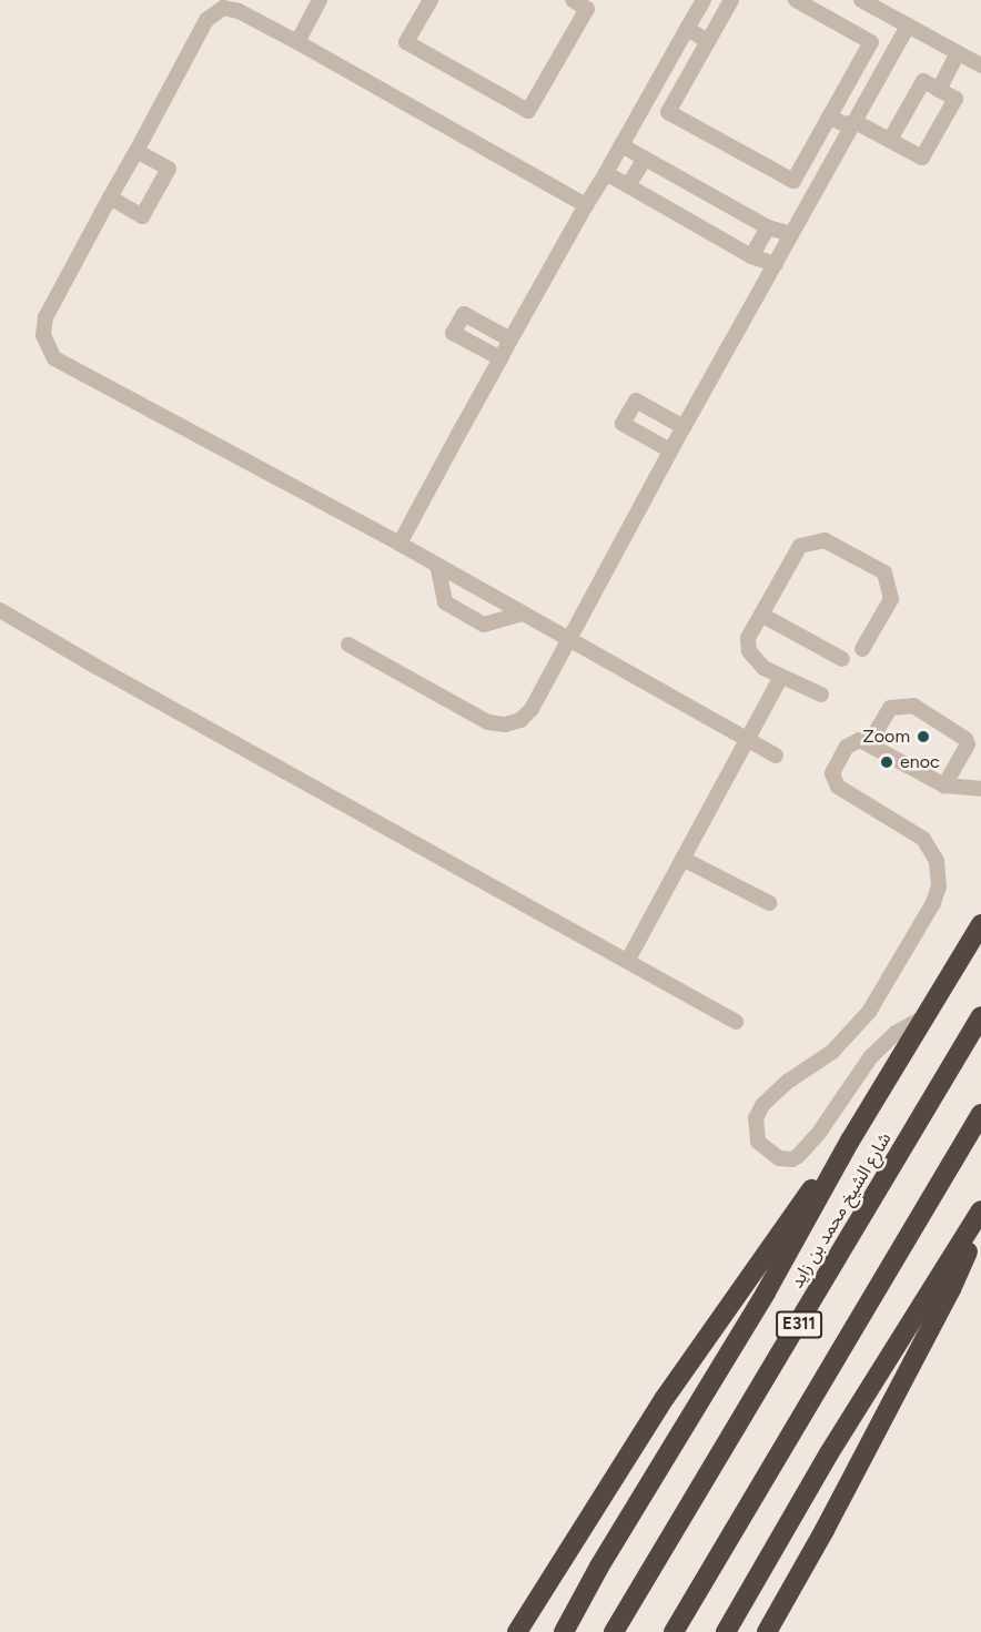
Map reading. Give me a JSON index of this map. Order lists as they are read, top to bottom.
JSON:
{
  "streets": {
    "highway": ["شارع الشيخ محمد بن زايد", "E311"]
  },
  "places": ["Zoom", "enoc"]
}
